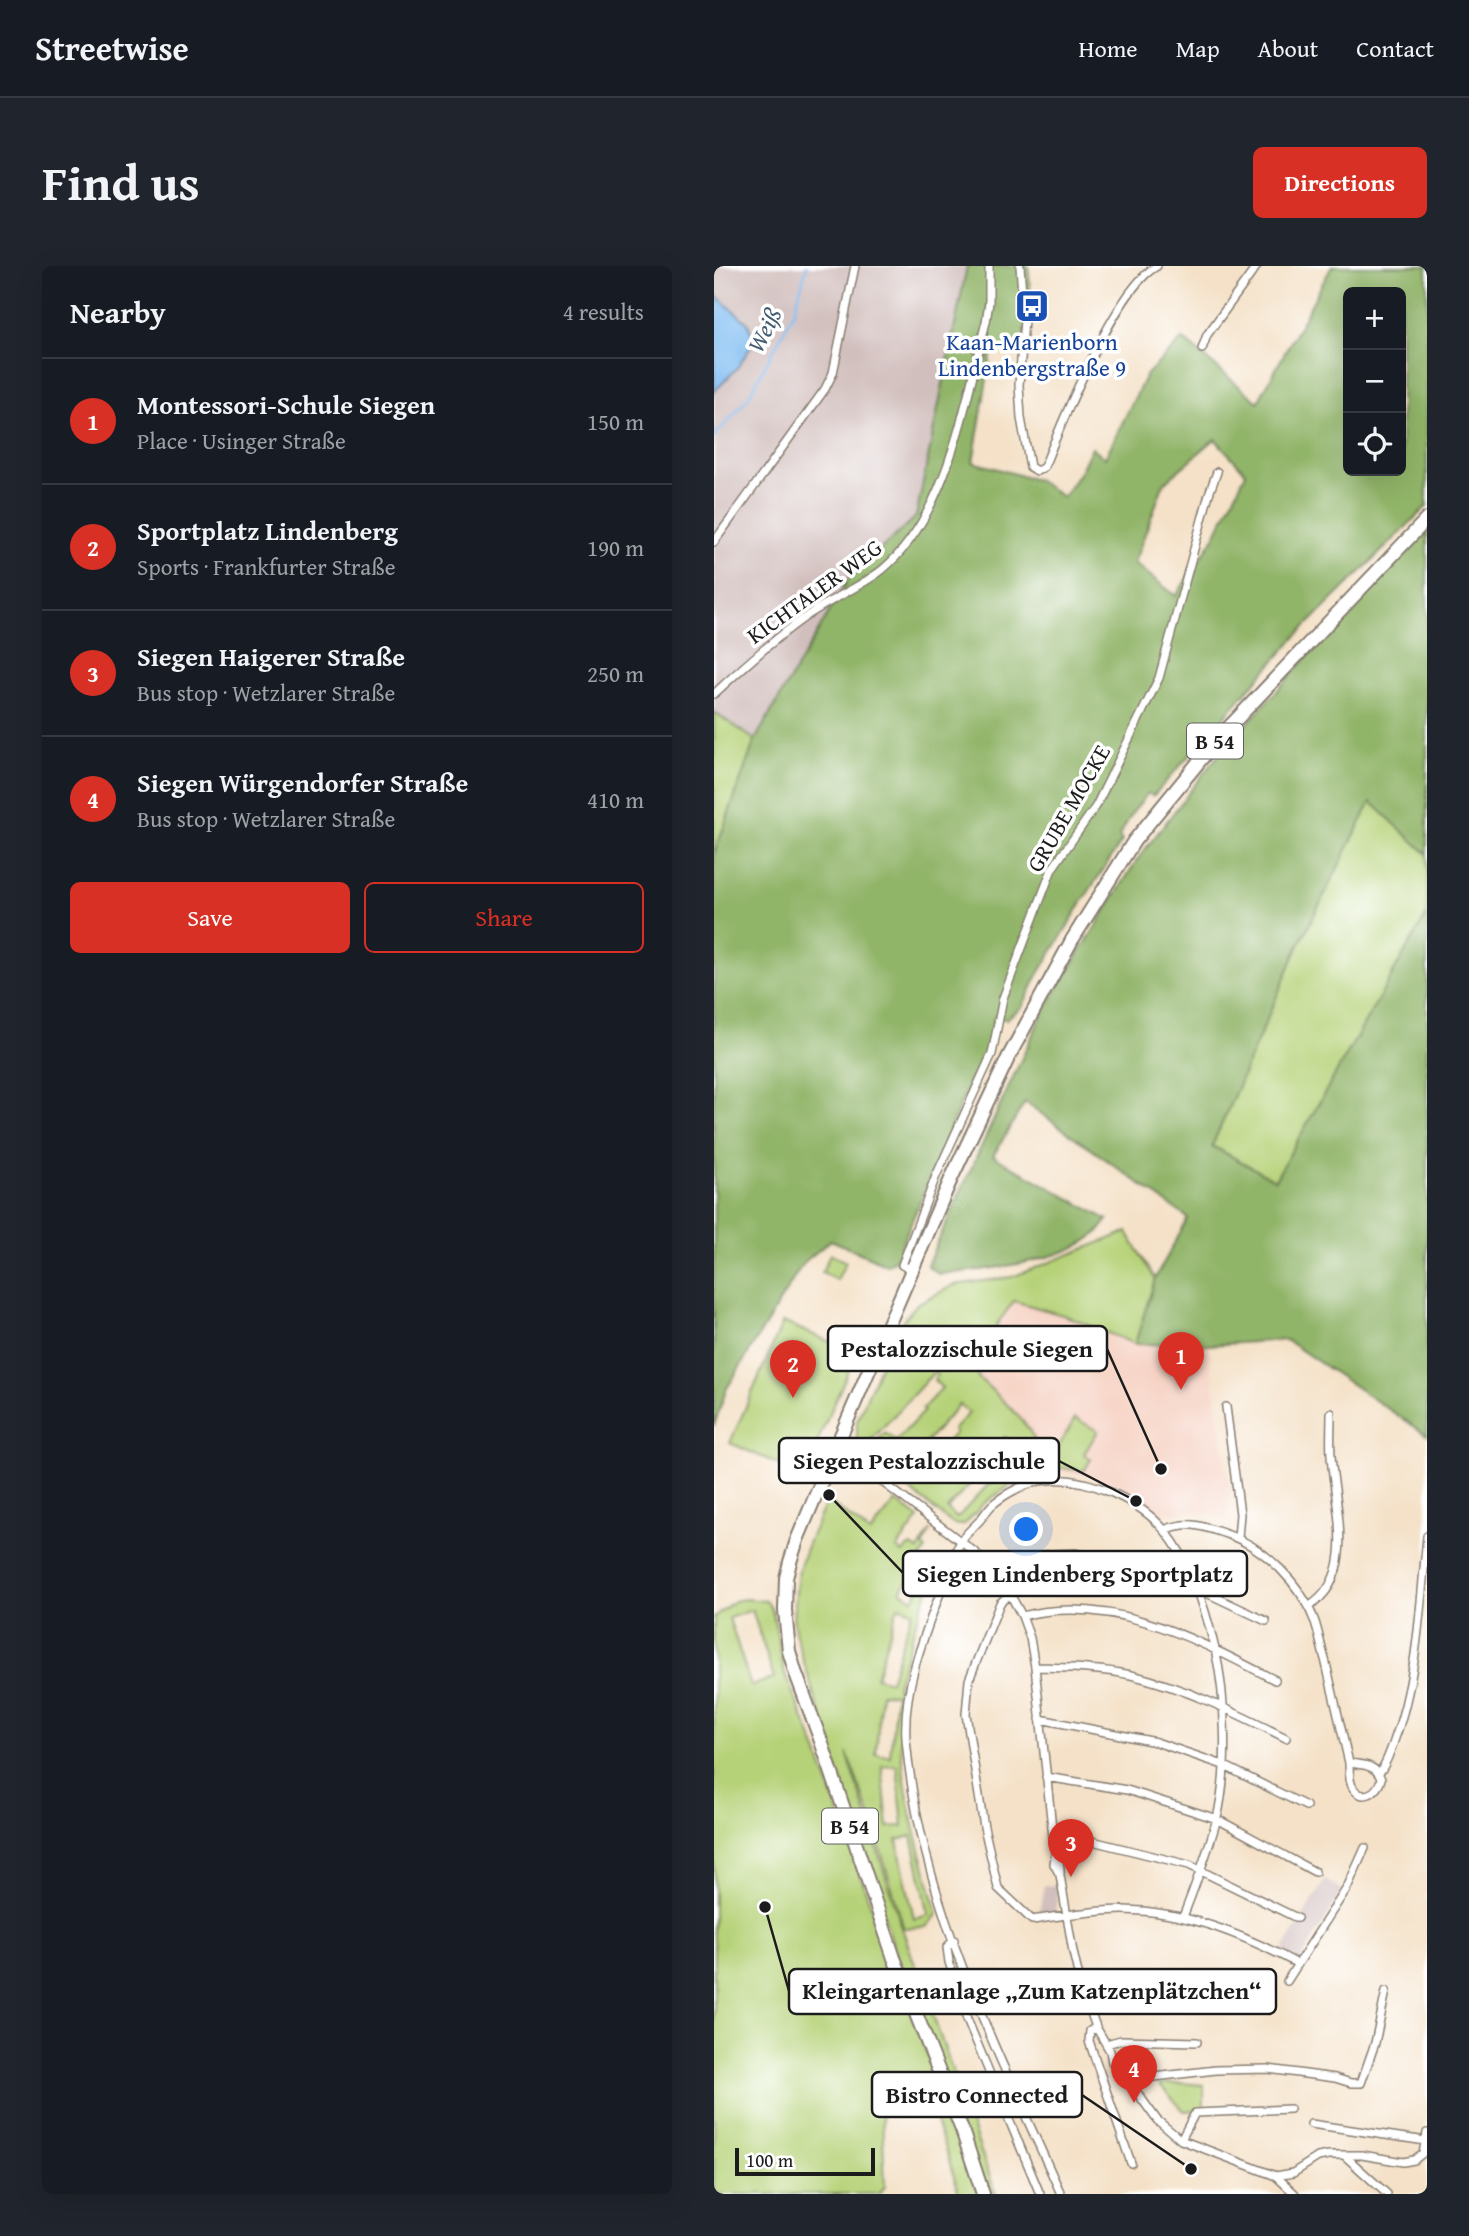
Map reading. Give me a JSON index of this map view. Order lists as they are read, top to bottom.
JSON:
{
  "streets": {
    "main road": ["B 54"],
    "street": ["KICHTALER WEG", "GRUBE MOCKE"]
  },
  "crossings": [
    ["B 54", "GRUBE MOCKE"]
  ],
  "water": ["Weiß"],
  "places": {
    "bus stop": ["Kaan-Marienborn Lindenbergstraße 9"],
    "other": [
      "Pestalozzischule Siegen",
      "Siegen Lindenberg Sportplatz",
      "Siegen Pestalozzischule",
      "Kleingartenanlage „Zum Katzenplätzchen“",
      "Bistro Connected"
    ]
  },
  "scale_bar": "100 m",
  "page": {
    "header": "Streetwise",
    "nav": [
      "Home",
      "Map",
      "About",
      "Contact"
    ],
    "title": "Find us",
    "buttons": [
      "Directions",
      ["Save", "Share"]
    ],
    "heading": ["Nearby", "4 results"],
    "map_buttons": ["+", "−"],
    "list": [
      {
        "mark": "1",
        "name": "Montessori-Schule Siegen",
        "note": "Place · Usinger Straße",
        "value": "150 m"
      },
      {
        "mark": "2",
        "name": "Sportplatz Lindenberg",
        "note": "Sports · Frankfurter Straße",
        "value": "190 m"
      },
      {
        "mark": "3",
        "name": "Siegen Haigerer Straße",
        "note": "Bus stop · Wetzlarer Straße",
        "value": "250 m"
      },
      {
        "mark": "4",
        "name": "Siegen Würgendorfer Straße",
        "note": "Bus stop · Wetzlarer Straße",
        "value": "410 m"
      }
    ],
    "pins": [
      "1",
      "2",
      "3",
      "4"
    ],
    "scale": "100 m"
  }
}
